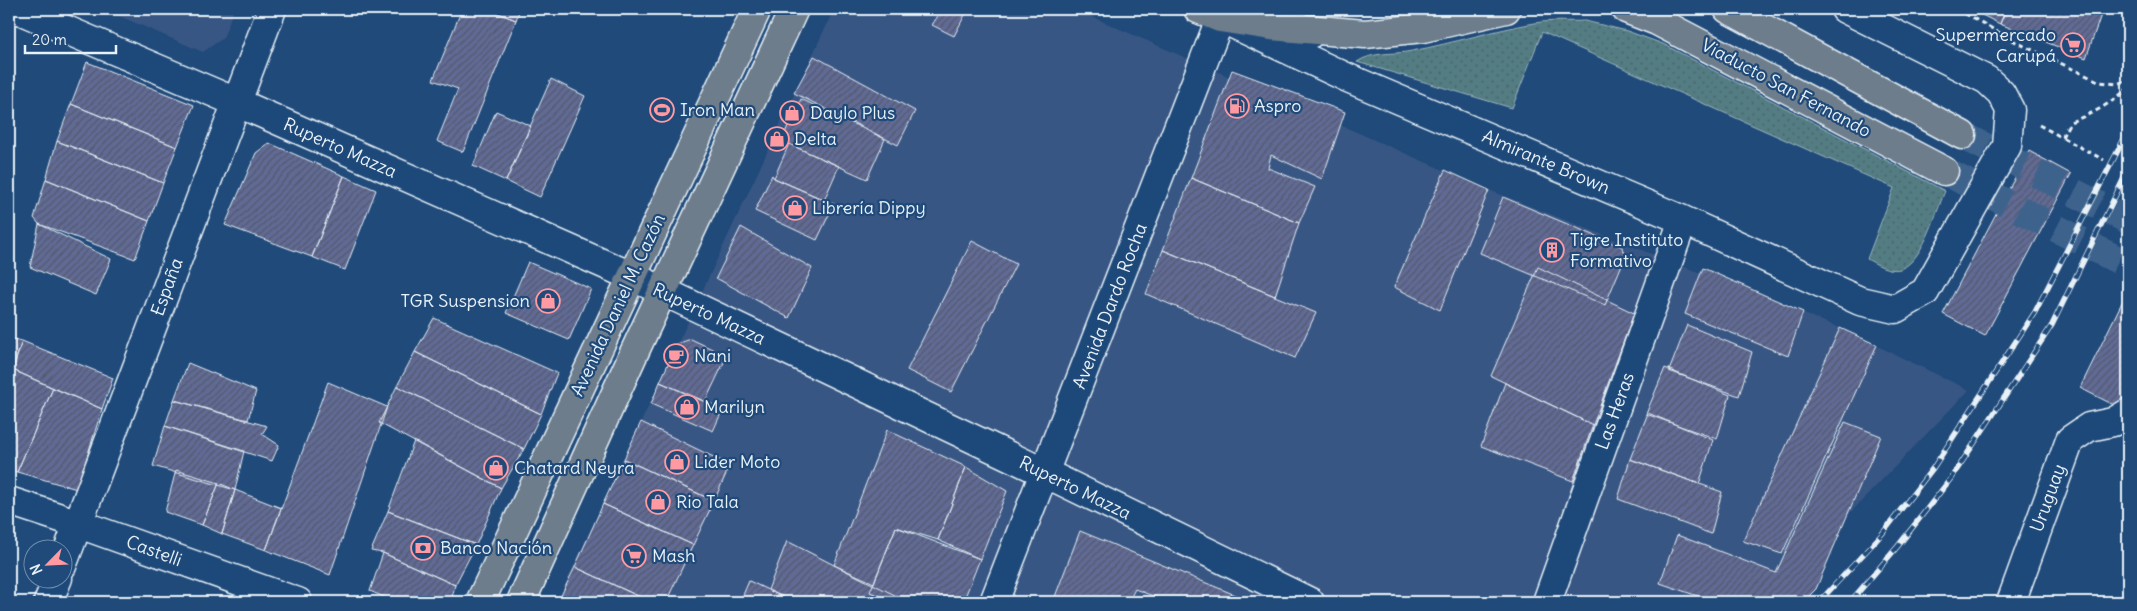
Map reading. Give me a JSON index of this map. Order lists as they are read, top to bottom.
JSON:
{
  "streets": {
    "main road": ["Viaducto San Fernando", "Avenida Daniel M. Cazón"],
    "street": [
      "Ruperto Mazza",
      "Almirante Brown",
      "España",
      "Avenida Dardo Rocha",
      "Las Heras",
      "Uruguay",
      "Castelli"
    ]
  },
  "crossings": [
    ["Ruperto Mazza", "España"],
    ["Ruperto Mazza", "Avenida Daniel M. Cazón"],
    ["Ruperto Mazza", "Avenida Dardo Rocha"],
    ["Almirante Brown", "Avenida Dardo Rocha"],
    ["Almirante Brown", "Las Heras"],
    ["España", "Castelli"]
  ],
  "places": {
    "supermarket": ["Supermercado Carupá", "Mash"],
    "fuel station": ["Aspro"],
    "sports": ["Iron Man"],
    "shop": [
      "Daylo Plus",
      "Delta",
      "Librería Dippy",
      "TGR Suspension",
      "Marilyn",
      "Lider Moto",
      "Chatard Neyra",
      "Rio Tala"
    ],
    "building": ["Tigre Instituto Formativo"],
    "cafe": ["Nani"],
    "bank": ["Banco Nación"]
  },
  "scale_bar": "20 m",
  "north": "bottom left"
}
